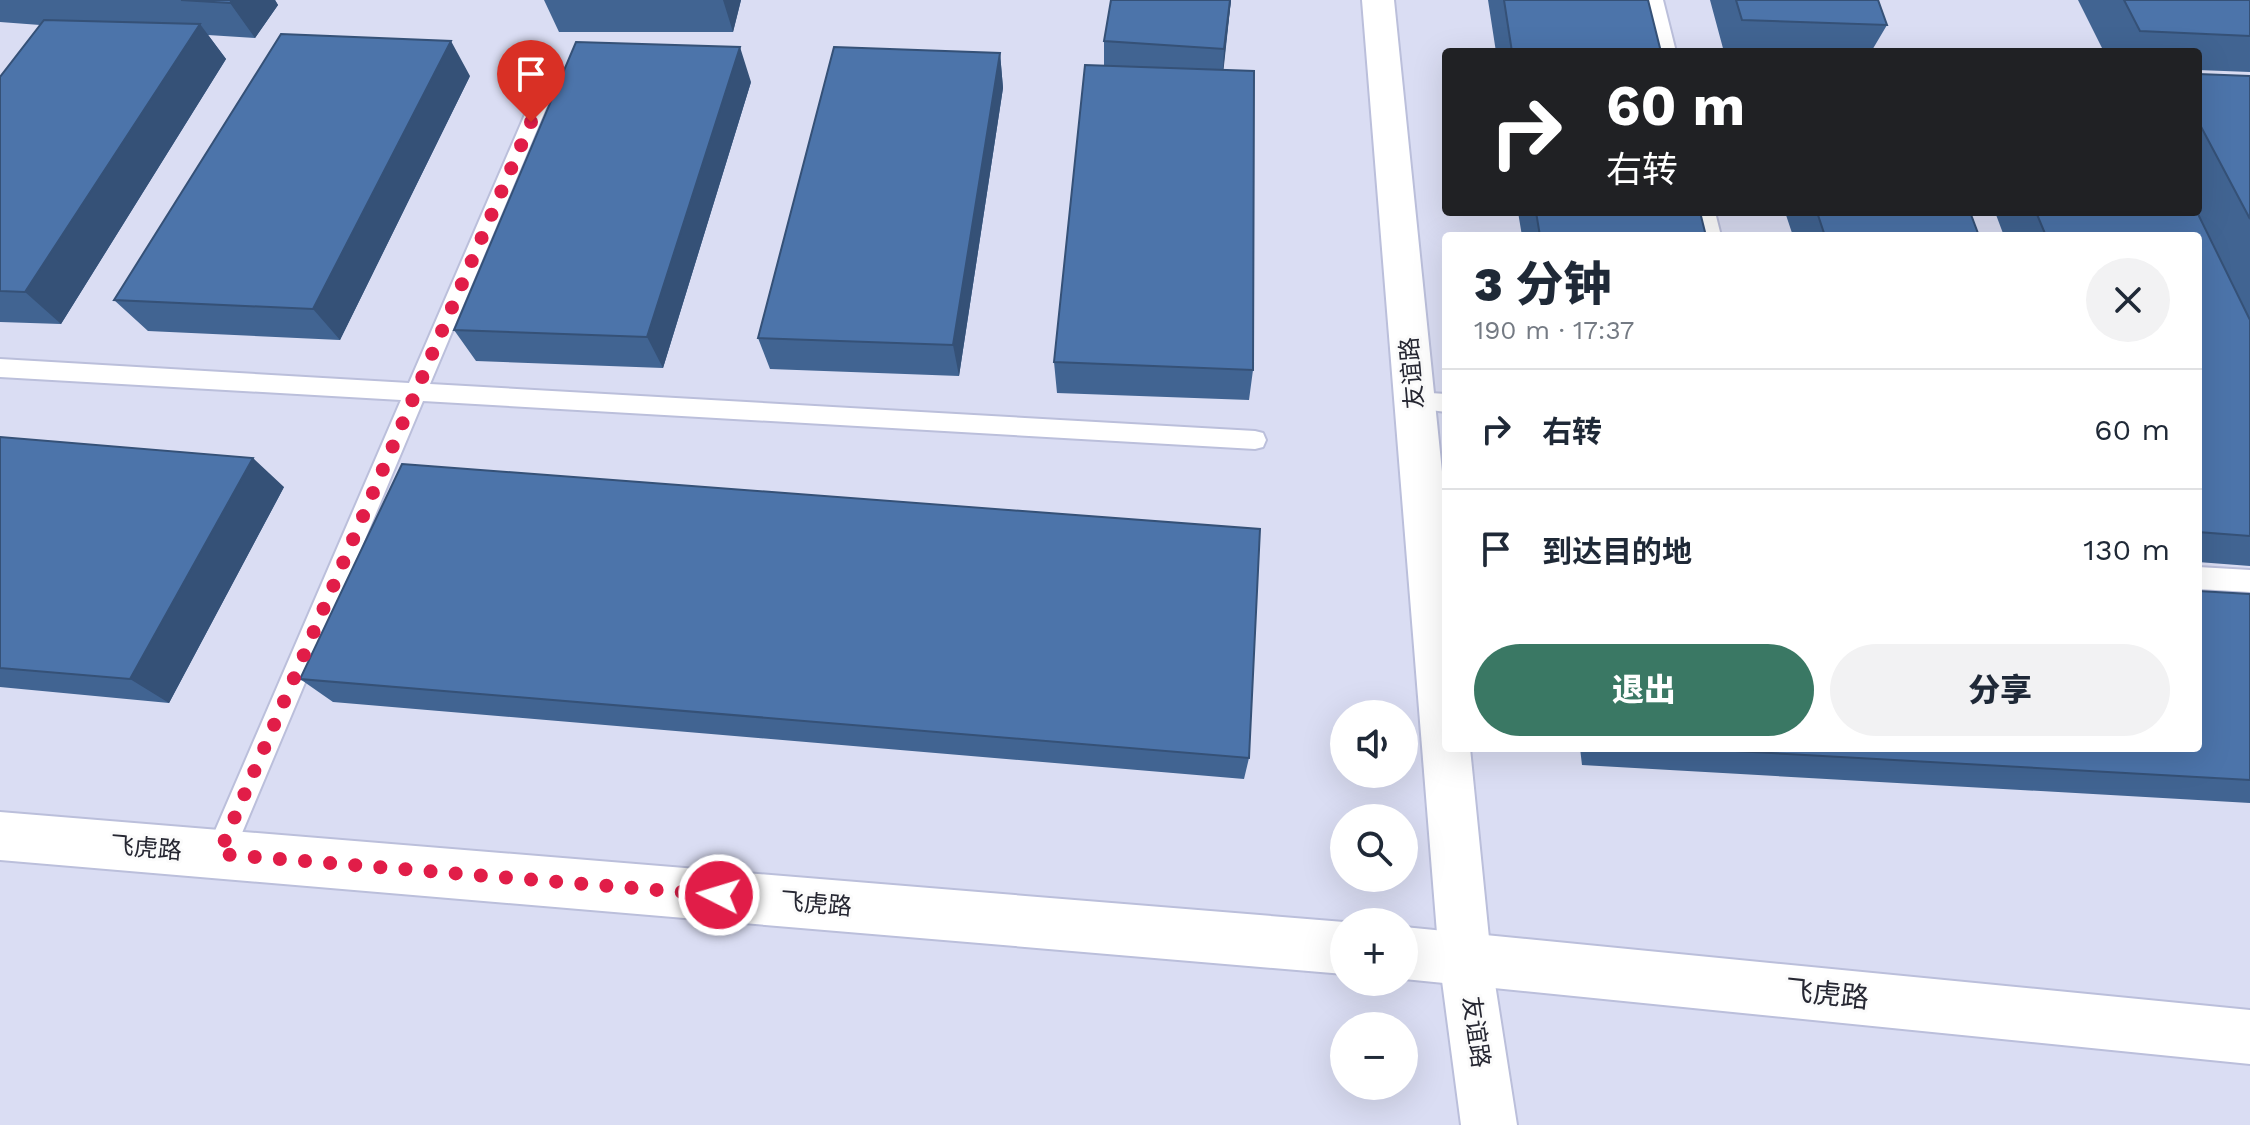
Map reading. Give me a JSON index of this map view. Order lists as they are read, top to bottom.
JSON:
{
  "streets": {
    "main road": ["友谊路", "飞虎路"]
  },
  "crossings": [
    ["友谊路", "飞虎路"]
  ],
  "page": {
    "turn": ["60 m", "右转"],
    "heading": ["3 分钟", "190 m · 17:37"],
    "list": [
      {
        "name": "右转",
        "value": "60 m"
      },
      {
        "name": "到达目的地",
        "value": "130 m"
      }
    ],
    "buttons": ["退出", "分享"],
    "map_buttons": ["+", "−"]
  }
}
